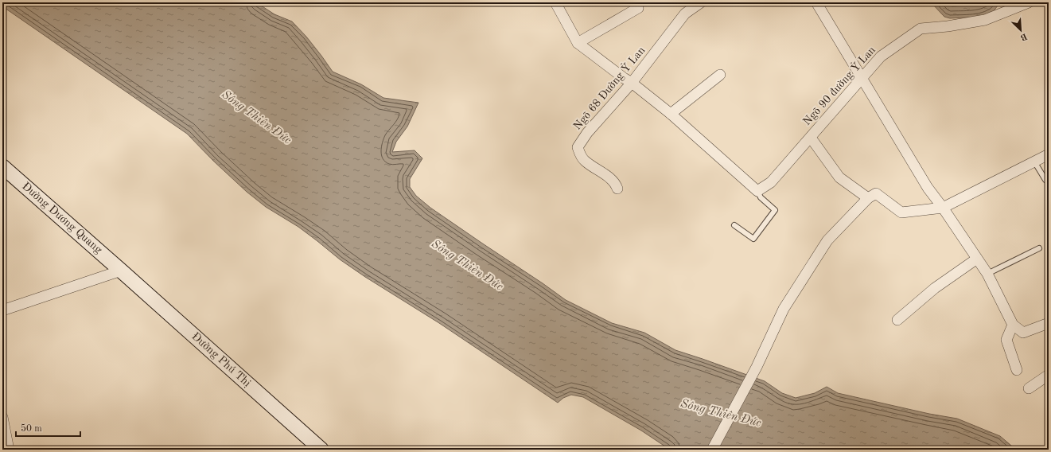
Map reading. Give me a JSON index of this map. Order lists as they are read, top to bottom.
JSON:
{
  "streets": {
    "street": [
      "Ngõ 90 đường Ỷ Lan",
      "Ngõ 68 Đường Ỷ Lan",
      "Đường Dương Quang",
      "Đường Phú Thị"
    ]
  },
  "crossings": [
    ["Đường Dương Quang", "Đường Phú Thị"]
  ],
  "water": ["Sông Thiên Đức"],
  "scale_bar": "50 m",
  "north": "bottom right"
}
